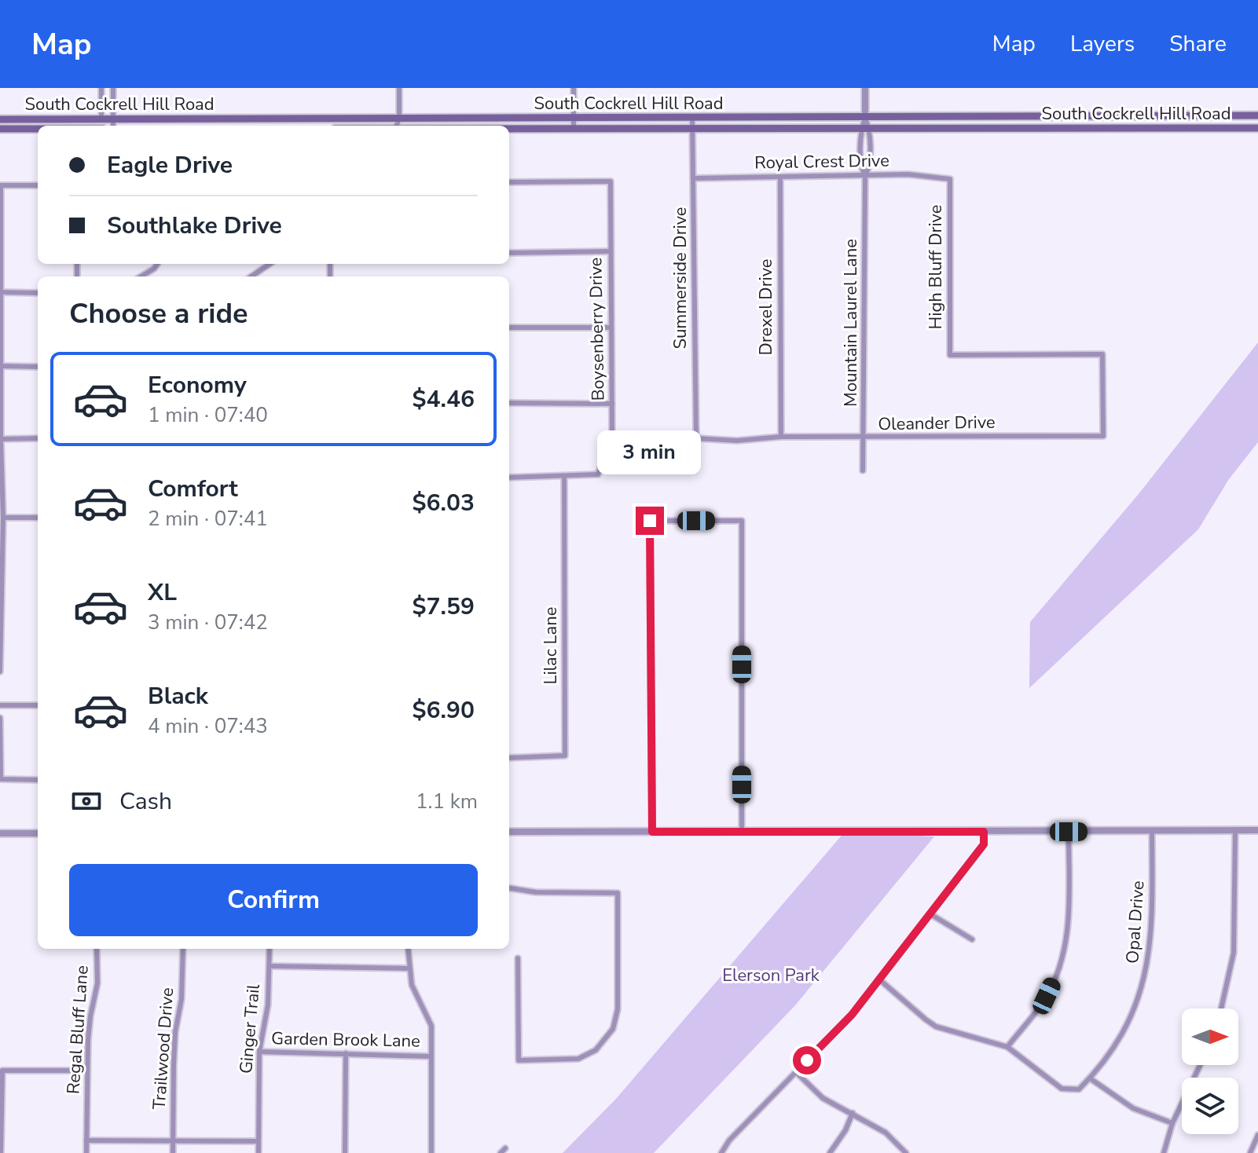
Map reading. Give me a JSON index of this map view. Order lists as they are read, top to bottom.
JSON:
{
  "streets": {
    "main road": ["South Cockrell Hill Road"],
    "street": [
      "Royal Crest Drive",
      "High Bluff Drive",
      "Summerside Drive",
      "Drexel Drive",
      "Mountain Laurel Lane",
      "Boysenberry Drive",
      "Oleander Drive",
      "Lilac Lane",
      "Opal Drive",
      "Ginger Trail",
      "Regal Bluff Lane",
      "Garden Brook Lane",
      "Trailwood Drive"
    ]
  },
  "crossings": [
    ["South Cockrell Hill Road", "Summerside Drive"],
    ["South Cockrell Hill Road", "Mountain Laurel Lane"],
    ["Royal Crest Drive", "High Bluff Drive"],
    ["Royal Crest Drive", "Summerside Drive"],
    ["Royal Crest Drive", "Drexel Drive"],
    ["Royal Crest Drive", "Mountain Laurel Lane"],
    ["High Bluff Drive", "Oleander Drive"],
    ["Summerside Drive", "Oleander Drive"],
    ["Drexel Drive", "Oleander Drive"],
    ["Mountain Laurel Lane", "Oleander Drive"],
    ["Boysenberry Drive", "Lilac Lane"],
    ["Ginger Trail", "Garden Brook Lane"]
  ],
  "parks": ["Elerson Park"],
  "north": "right",
  "page": {
    "header": "Map",
    "nav": ["Map", "Layers", "Share"],
    "banner": ["Eagle Drive", "Southlake Drive"],
    "heading": "Choose a ride",
    "list": [
      {
        "name": "Economy",
        "note": "1 min · 07:40",
        "value": "$4.46"
      },
      {
        "name": "Comfort",
        "note": "2 min · 07:41",
        "value": "$6.03"
      },
      {
        "name": "XL",
        "note": "3 min · 07:42",
        "value": "$7.59"
      },
      {
        "name": "Black",
        "note": "4 min · 07:43",
        "value": "$6.90"
      }
    ],
    "bubble": "3 min",
    "pay": ["Cash", "1.1 km"],
    "buttons": "Confirm"
  }
}
